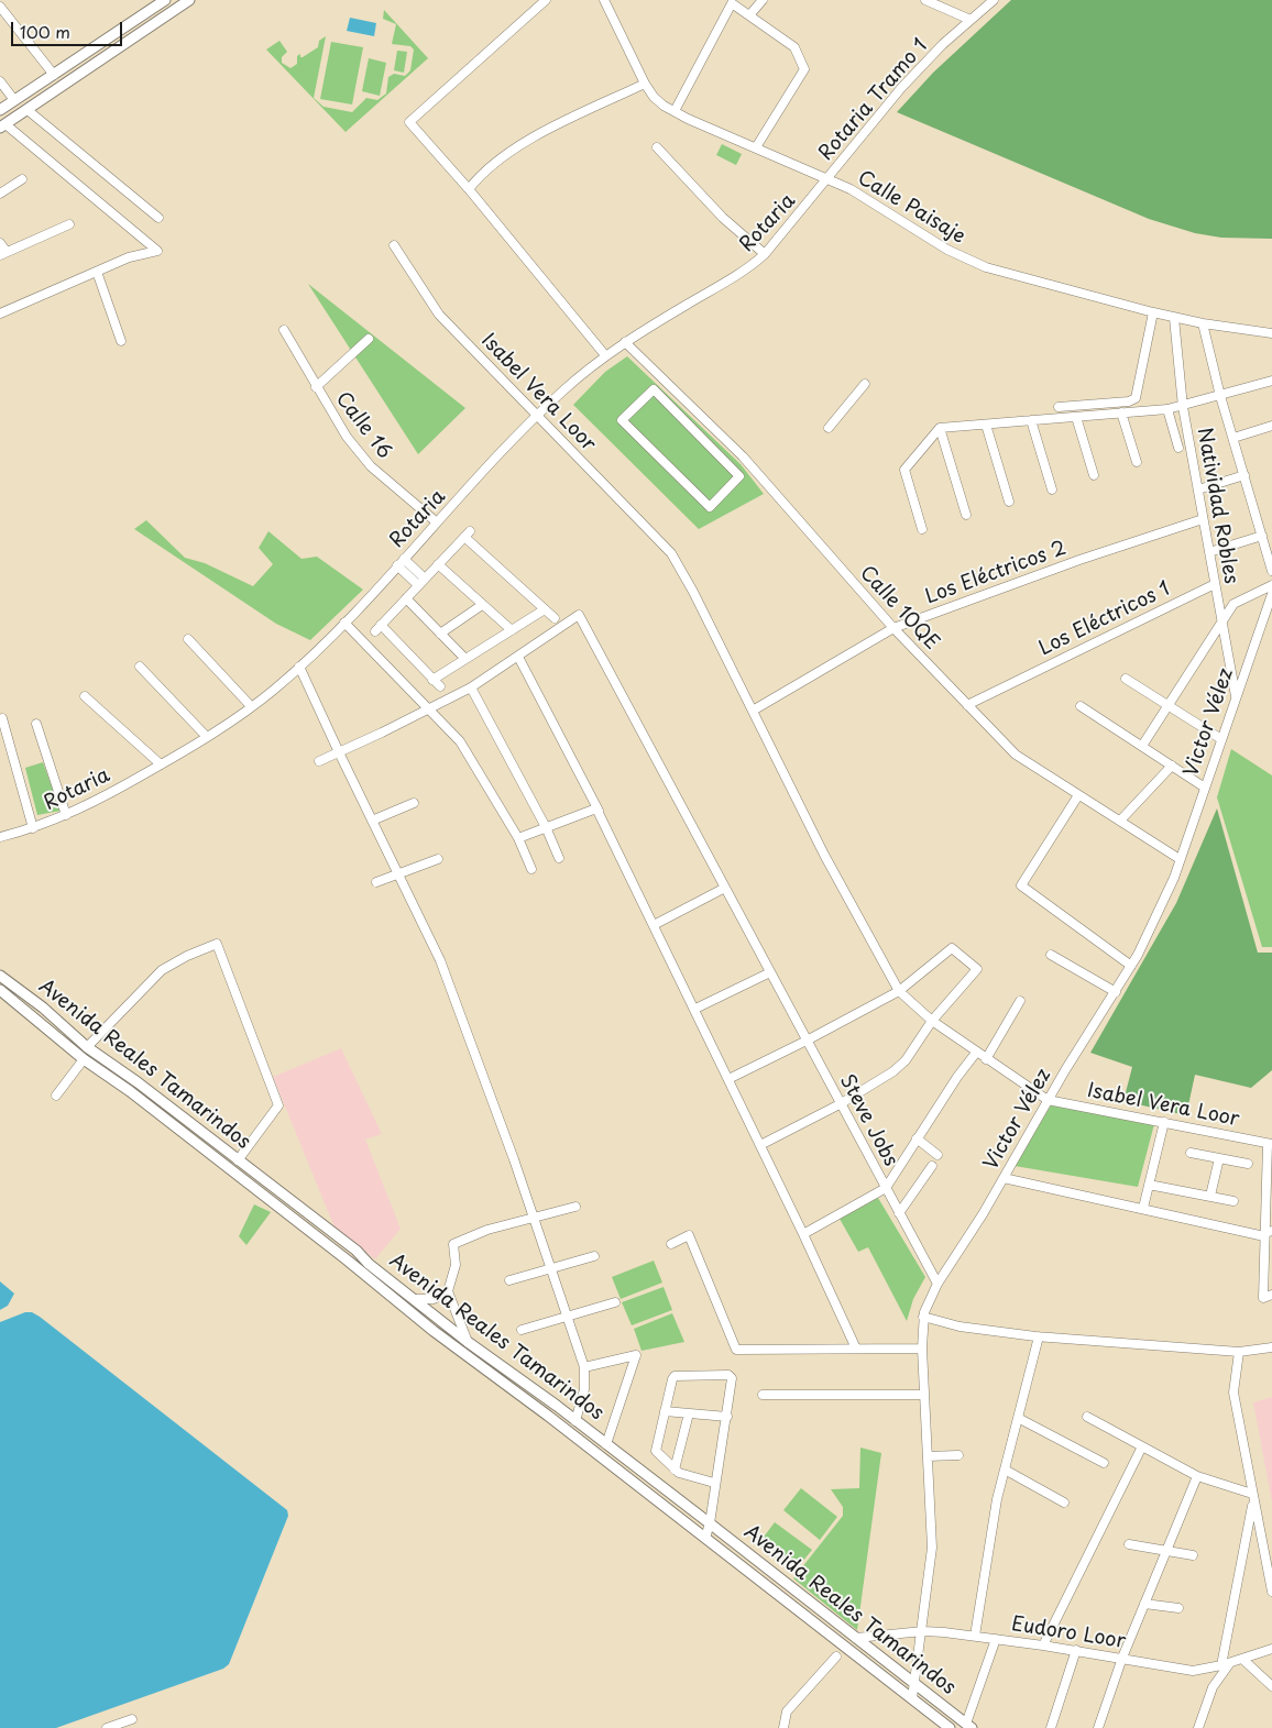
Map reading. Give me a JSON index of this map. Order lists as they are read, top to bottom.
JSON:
{
  "streets": {
    "main road": ["Avenida Reales Tamarindos"],
    "street": [
      "Rotaria Tramo 1",
      "Calle Paisaje",
      "Rotaria",
      "Isabel Vera Loor",
      "Calle 16",
      "Natividad Robles",
      "Los Eléctricos 2",
      "Calle 10QE",
      "Los Eléctricos 1",
      "Victor Vélez",
      "Steve Jobs",
      "Eudoro Loor"
    ]
  },
  "crossings": [
    ["Rotaria Tramo 1", "Calle Paisaje"],
    ["Rotaria Tramo 1", "Rotaria"],
    ["Calle Paisaje", "Rotaria"],
    ["Calle Paisaje", "Natividad Robles"],
    ["Rotaria", "Isabel Vera Loor"],
    ["Rotaria", "Calle 16"],
    ["Rotaria", "Calle 10QE"],
    ["Isabel Vera Loor", "Los Eléctricos 2"],
    ["Isabel Vera Loor", "Victor Vélez"],
    ["Natividad Robles", "Los Eléctricos 2"],
    ["Natividad Robles", "Los Eléctricos 1"],
    ["Natividad Robles", "Victor Vélez"],
    ["Los Eléctricos 2", "Calle 10QE"],
    ["Calle 10QE", "Los Eléctricos 1"],
    ["Calle 10QE", "Victor Vélez"],
    ["Victor Vélez", "Avenida Reales Tamarindos"],
    ["Victor Vélez", "Steve Jobs"],
    ["Victor Vélez", "Eudoro Loor"],
    ["Avenida Reales Tamarindos", "Eudoro Loor"]
  ],
  "scale_bar": "100 m"
}
